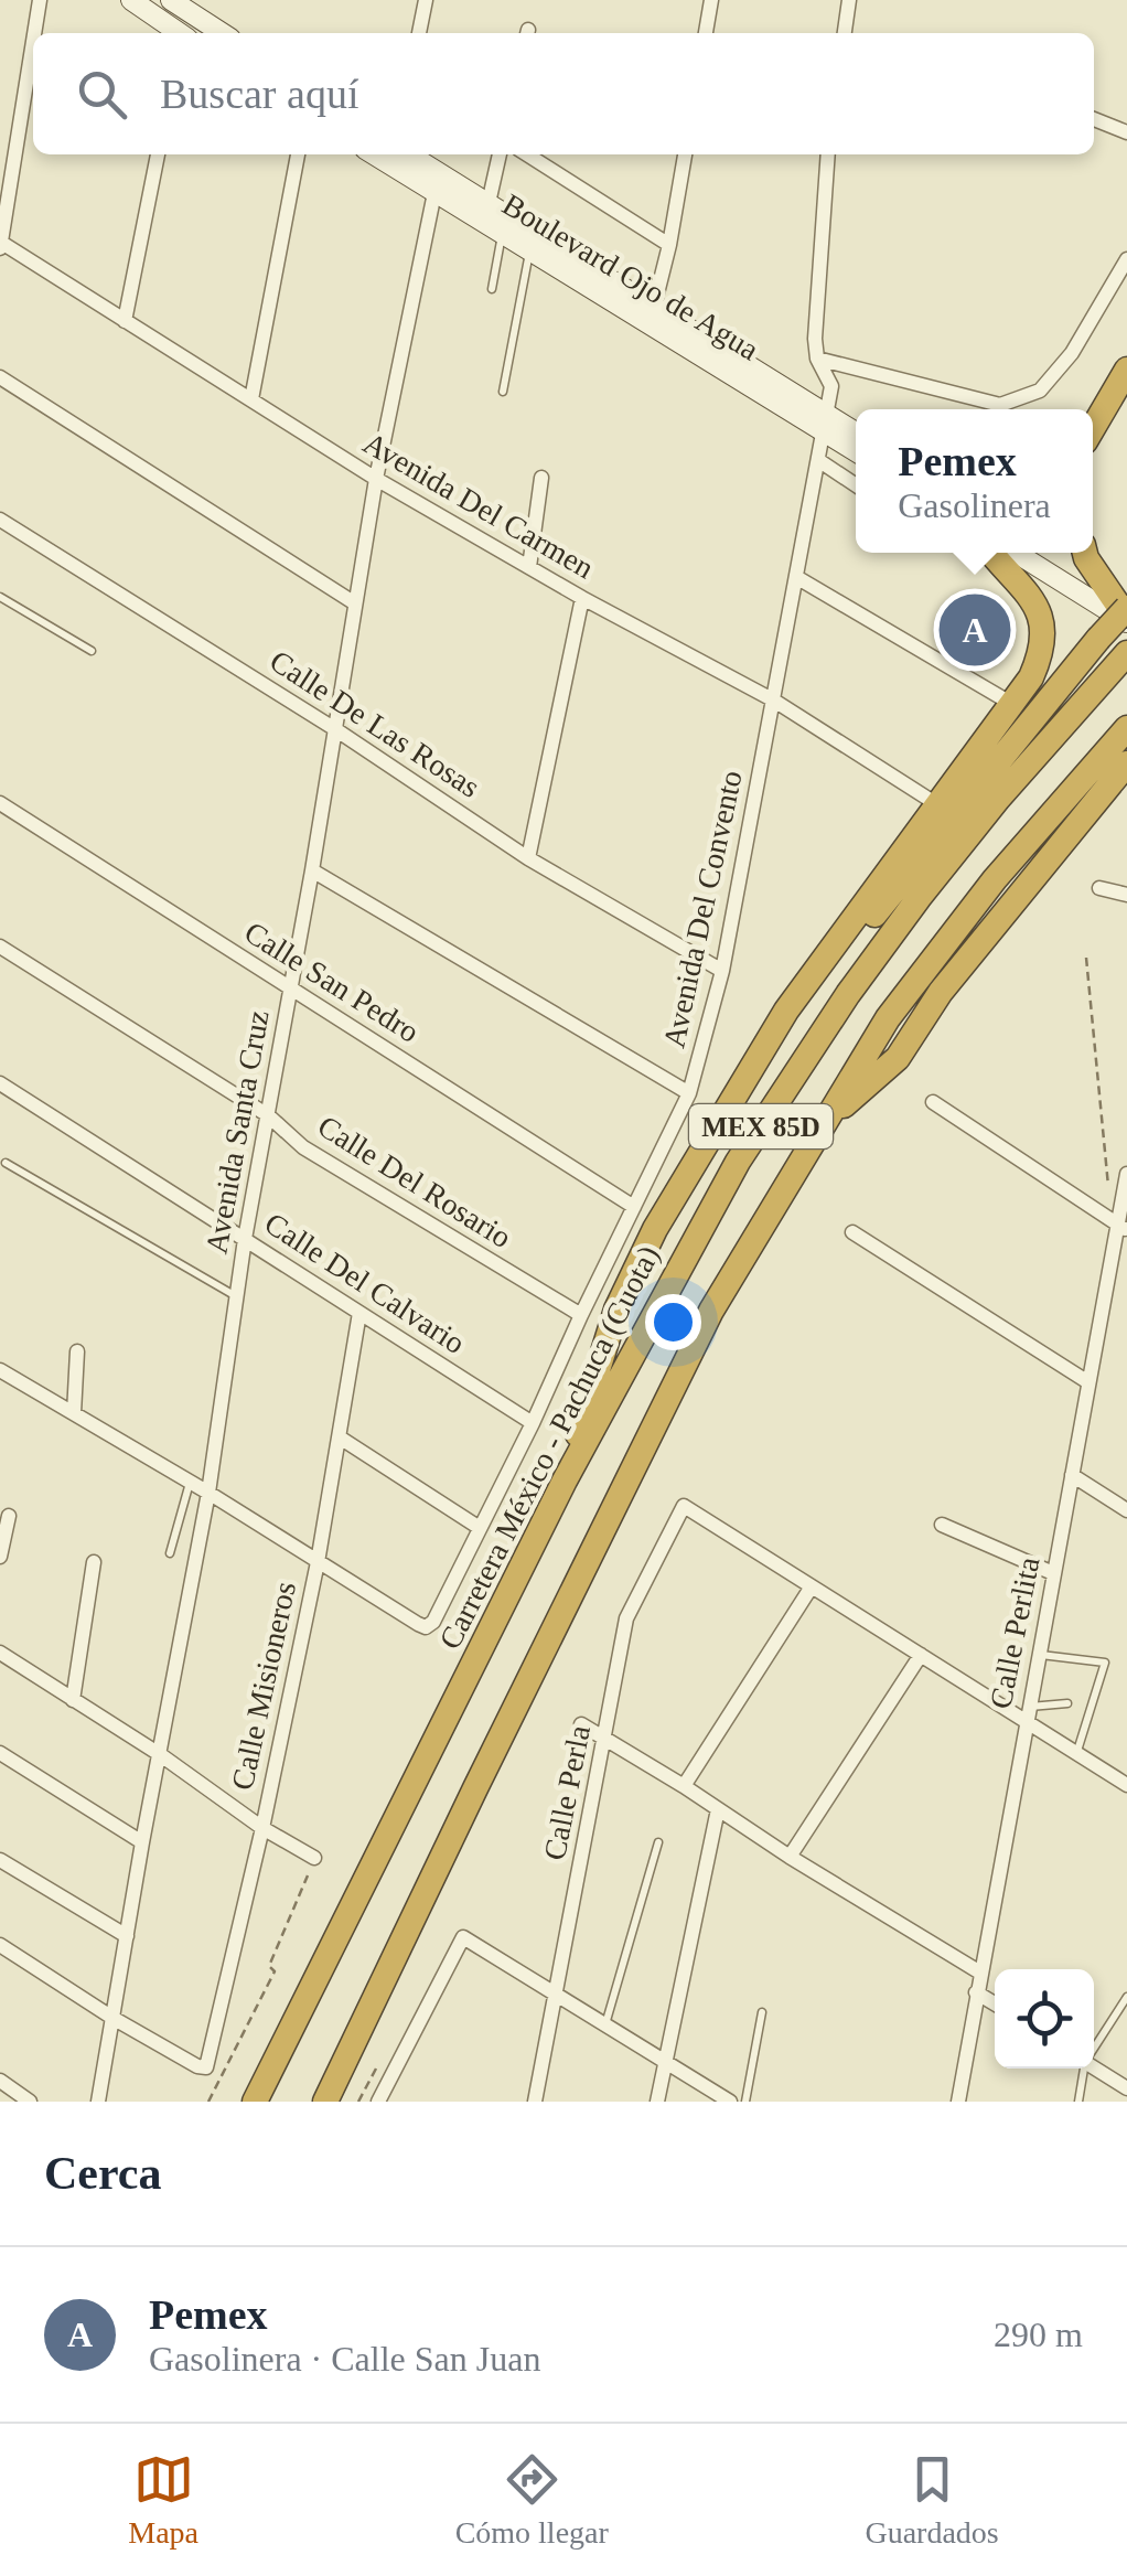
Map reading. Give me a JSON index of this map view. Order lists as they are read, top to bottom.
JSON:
{
  "streets": {
    "highway": ["MEX 85D", "Carretera México - Pachuca (Cuota)"],
    "main road": ["Boulevard Ojo de Agua"],
    "street": [
      "Avenida Del Carmen",
      "Calle De Las Rosas",
      "Avenida Del Convento",
      "Calle San Pedro",
      "Avenida Santa Cruz",
      "Calle Del Rosario",
      "Calle Del Calvario",
      "Calle Perlita",
      "Calle Misioneros",
      "Calle Perla"
    ]
  },
  "crossings": [
    ["Boulevard Ojo de Agua", "Avenida Del Convento"],
    ["Boulevard Ojo de Agua", "Avenida Santa Cruz"],
    ["Avenida Del Carmen", "Avenida Del Convento"],
    ["Avenida Del Carmen", "Avenida Santa Cruz"],
    ["Calle De Las Rosas", "Avenida Del Convento"],
    ["Calle De Las Rosas", "Avenida Santa Cruz"],
    ["Avenida Del Convento", "Calle San Pedro"],
    ["Avenida Del Convento", "Calle Del Rosario"],
    ["Avenida Del Convento", "Calle Del Calvario"],
    ["Avenida Del Convento", "Calle Misioneros"],
    ["Calle San Pedro", "Avenida Santa Cruz"],
    ["Avenida Santa Cruz", "Calle Del Rosario"],
    ["Avenida Santa Cruz", "Calle Del Calvario"],
    ["Avenida Santa Cruz", "Calle Misioneros"],
    ["Calle Del Calvario", "Calle Misioneros"]
  ],
  "page": {
    "search": "Buscar aquí",
    "popup": ["Pemex", "Gasolinera"],
    "pins": "A",
    "heading": "Cerca",
    "list": [
      {
        "mark": "A",
        "name": "Pemex",
        "note": "Gasolinera · Calle San Juan",
        "value": "290 m"
      }
    ],
    "nav": ["Mapa", "Cómo llegar", "Guardados"]
  }
}
